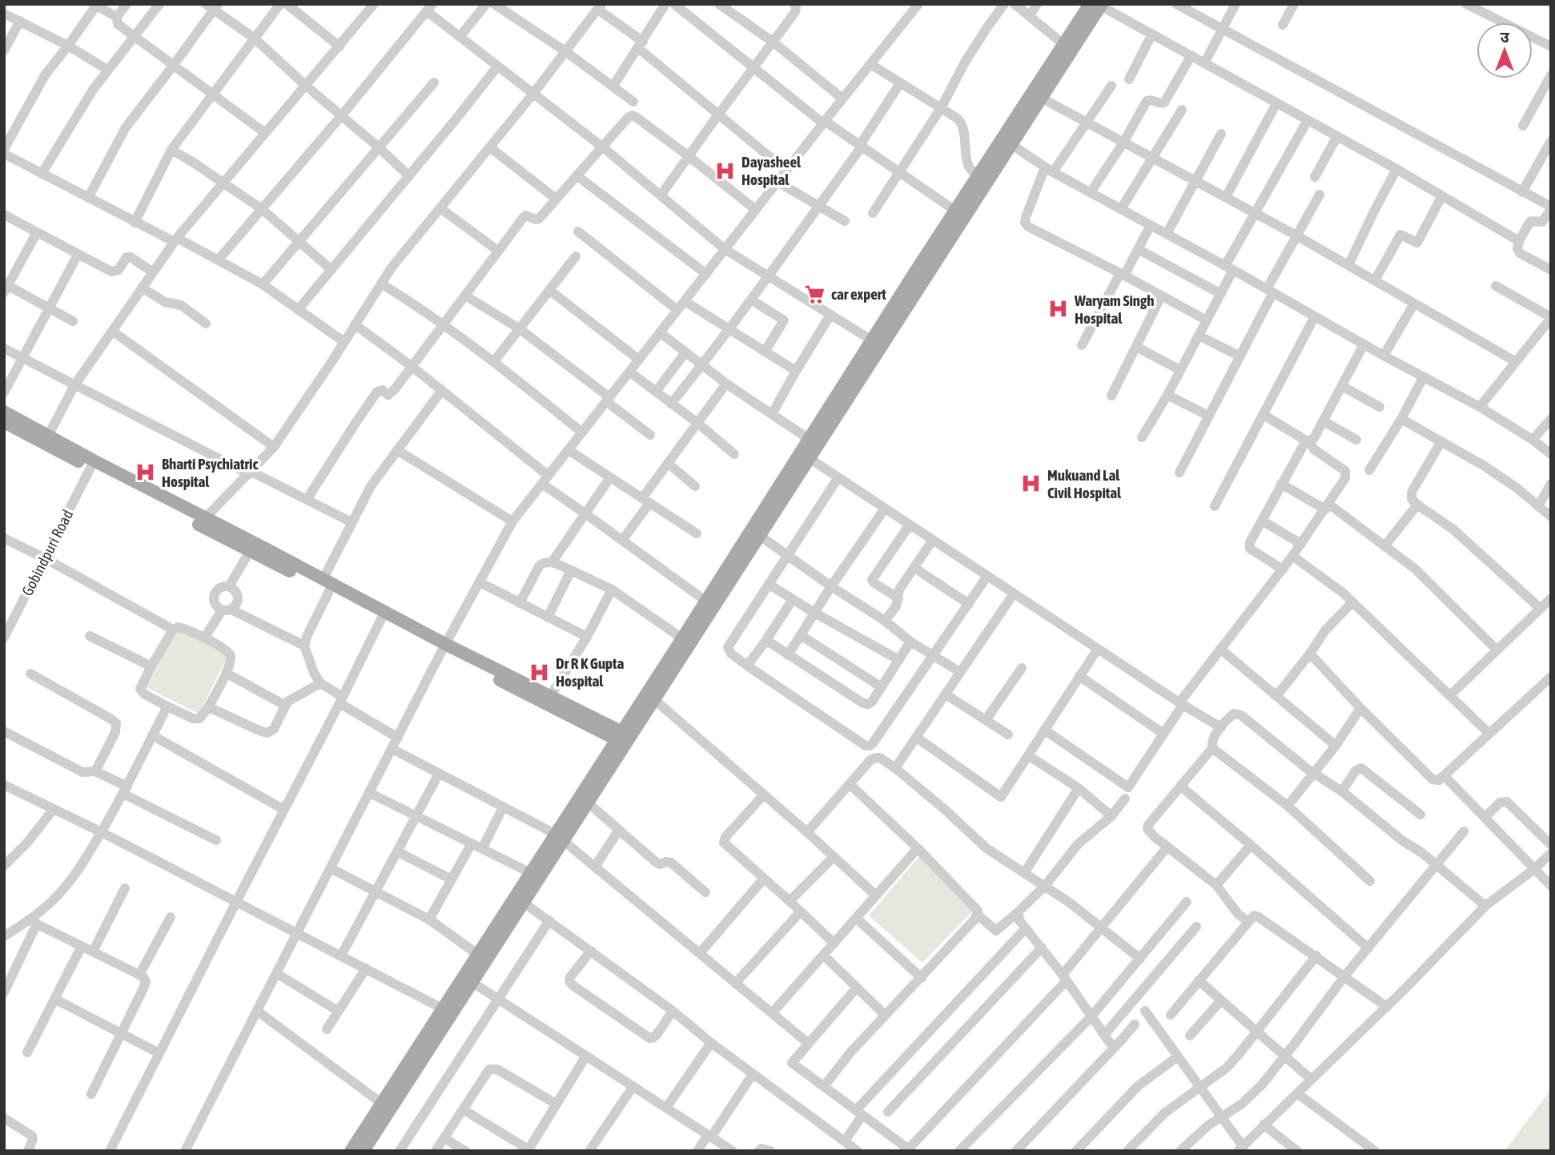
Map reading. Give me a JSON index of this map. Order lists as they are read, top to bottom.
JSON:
{
  "streets": {
    "street": ["Gobindpuri Road"]
  },
  "places": {
    "hospital": [
      "Dayasheel Hospital",
      "Waryam Singh Hospital",
      "Bharti Psychiatric Hospital",
      "Mukuand Lal Civil Hospital",
      "Dr R K Gupta Hospital"
    ],
    "supermarket": ["car expert"]
  },
  "north": "top"
}
